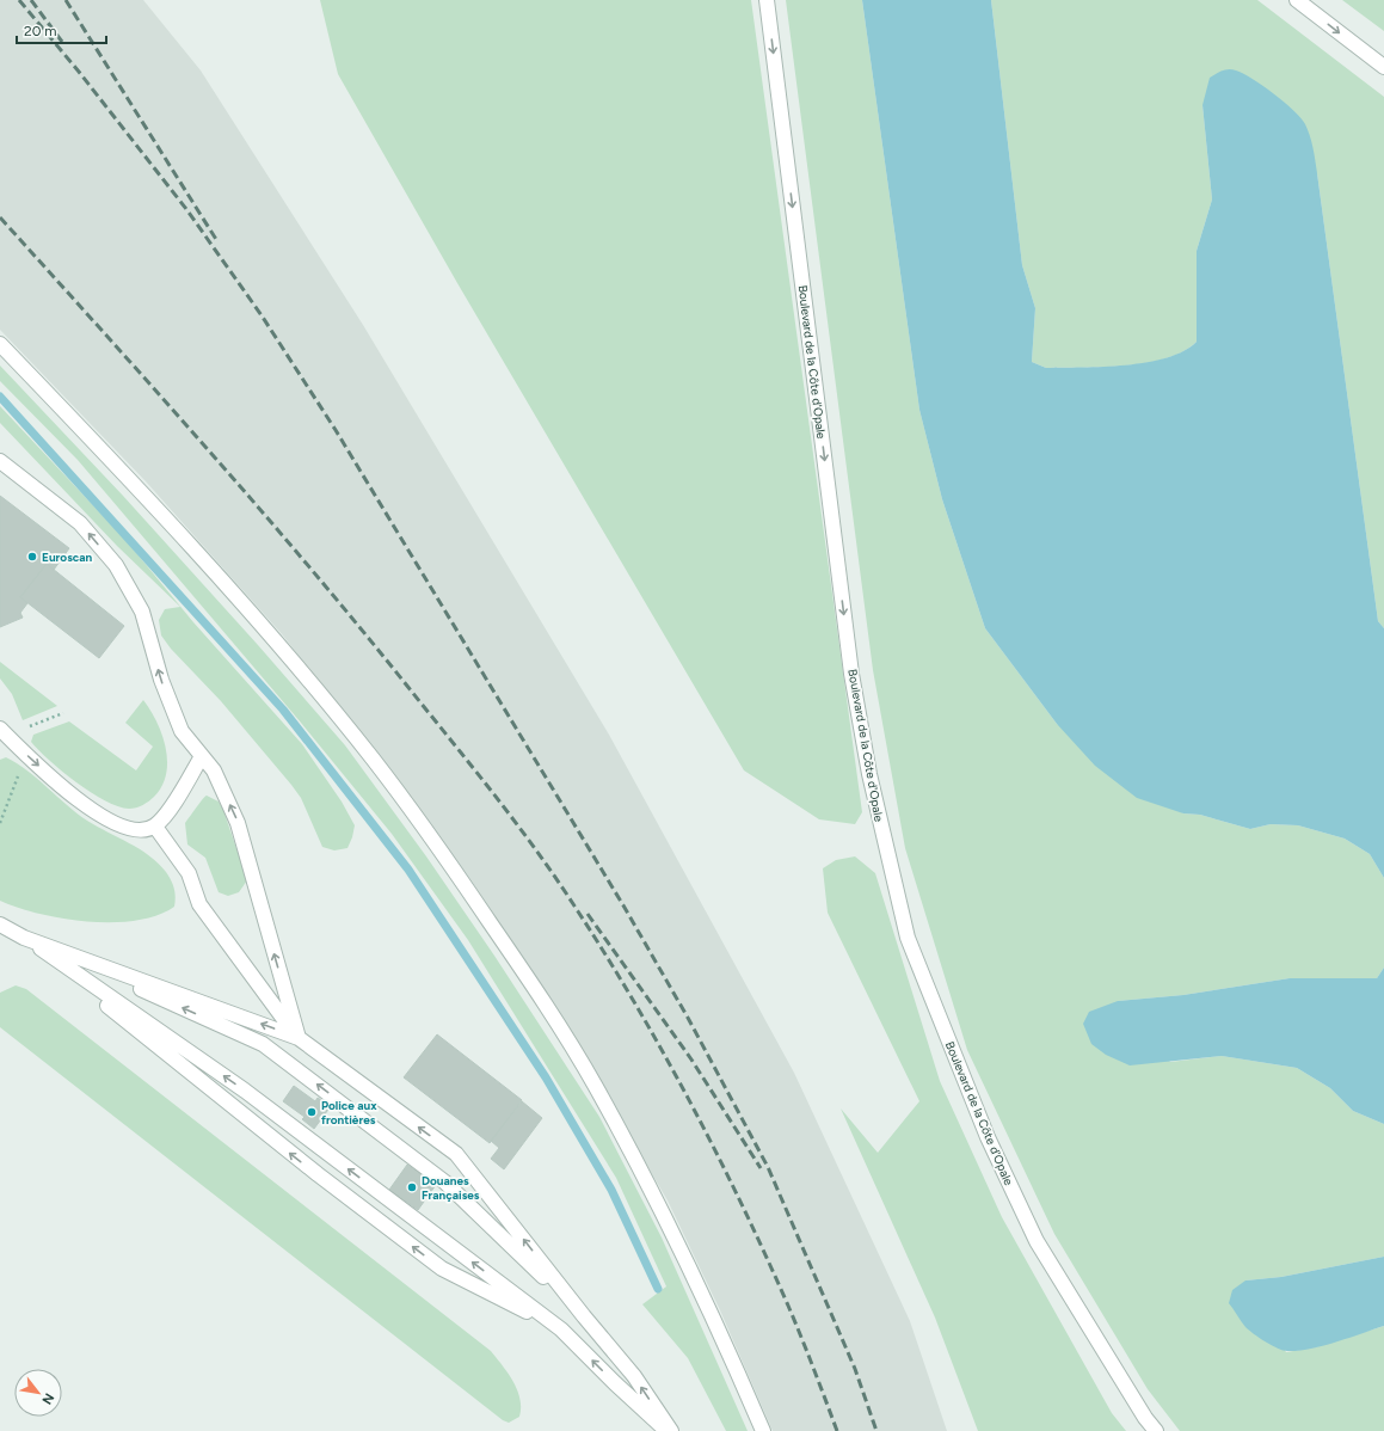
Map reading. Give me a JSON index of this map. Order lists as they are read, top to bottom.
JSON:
{
  "streets": {
    "lane": ["Boulevard de la Côte d'Opale"]
  },
  "one_way": ["Boulevard de la Côte d'Opale"],
  "places": ["Euroscan", "Police aux frontières", "Douanes Françaises"],
  "scale_bar": "20 m",
  "north": "bottom right"
}
